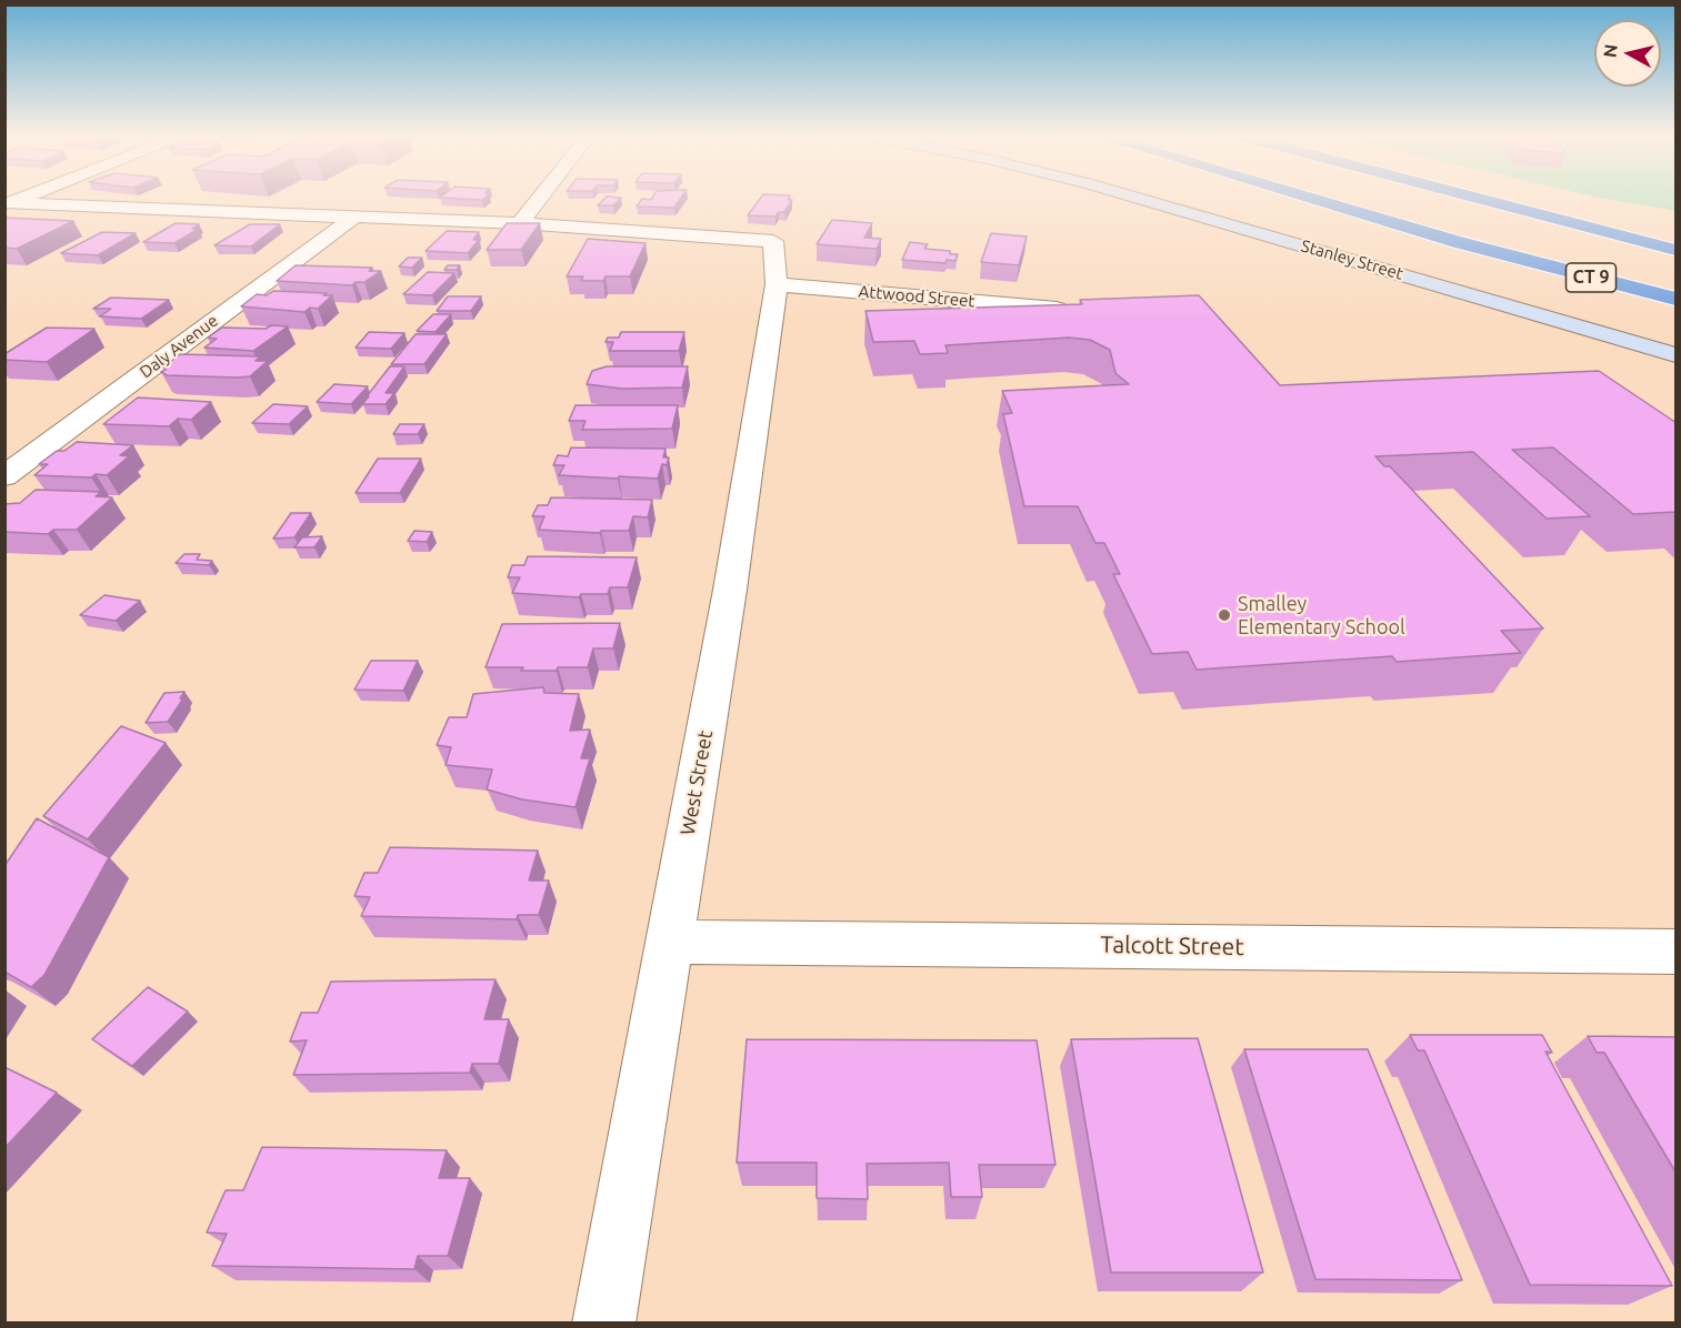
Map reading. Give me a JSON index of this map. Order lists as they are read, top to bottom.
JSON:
{
  "streets": {
    "highway": ["CT 9"],
    "main road": ["Stanley Street"],
    "street": [
      "Attwood Street",
      "Daly Avenue",
      "West Street",
      "Talcott Street"
    ]
  },
  "crossings": [
    ["Attwood Street", "West Street"],
    ["West Street", "Talcott Street"]
  ],
  "places": ["Smalley Elementary School"],
  "north": "left"
}
